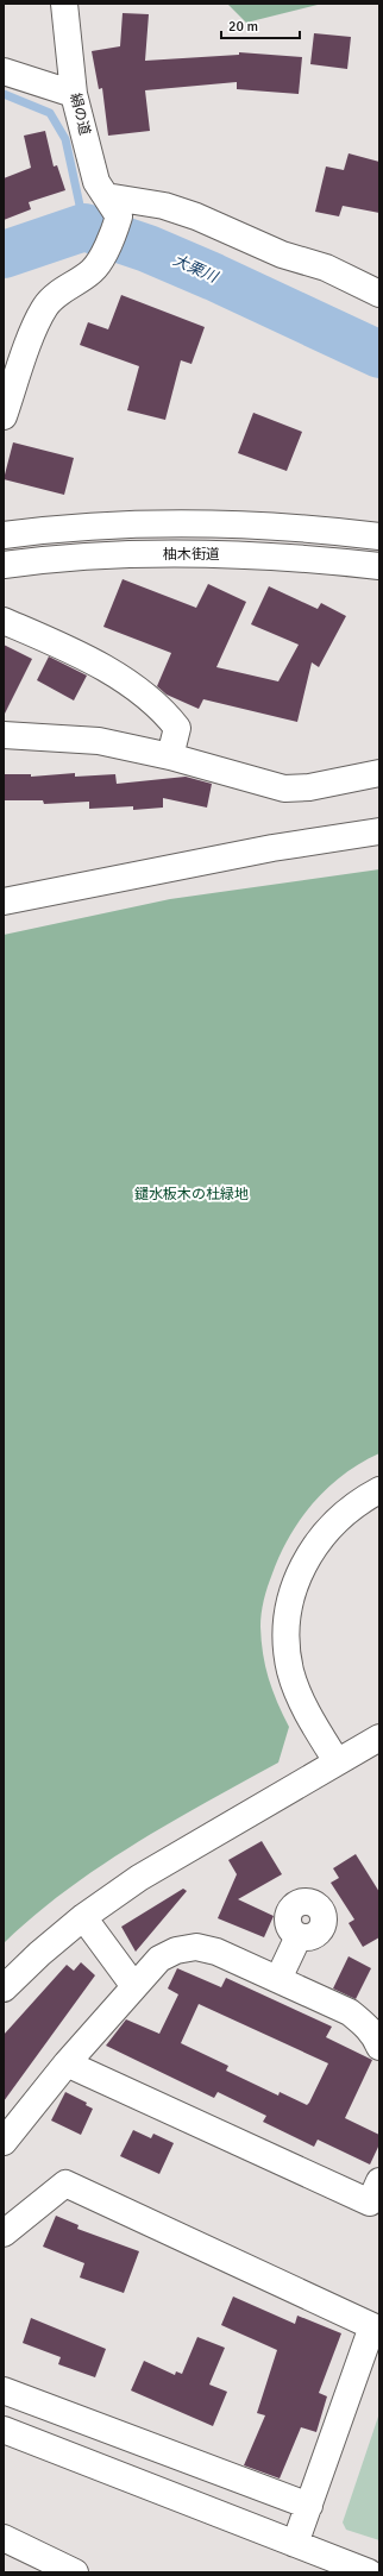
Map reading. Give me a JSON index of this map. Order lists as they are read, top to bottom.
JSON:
{
  "streets": {
    "street": ["絹の道", "柚木街道"]
  },
  "water": ["大栗川"],
  "parks": ["鑓水板木の杜緑地"],
  "scale_bar": "20 m"
}
